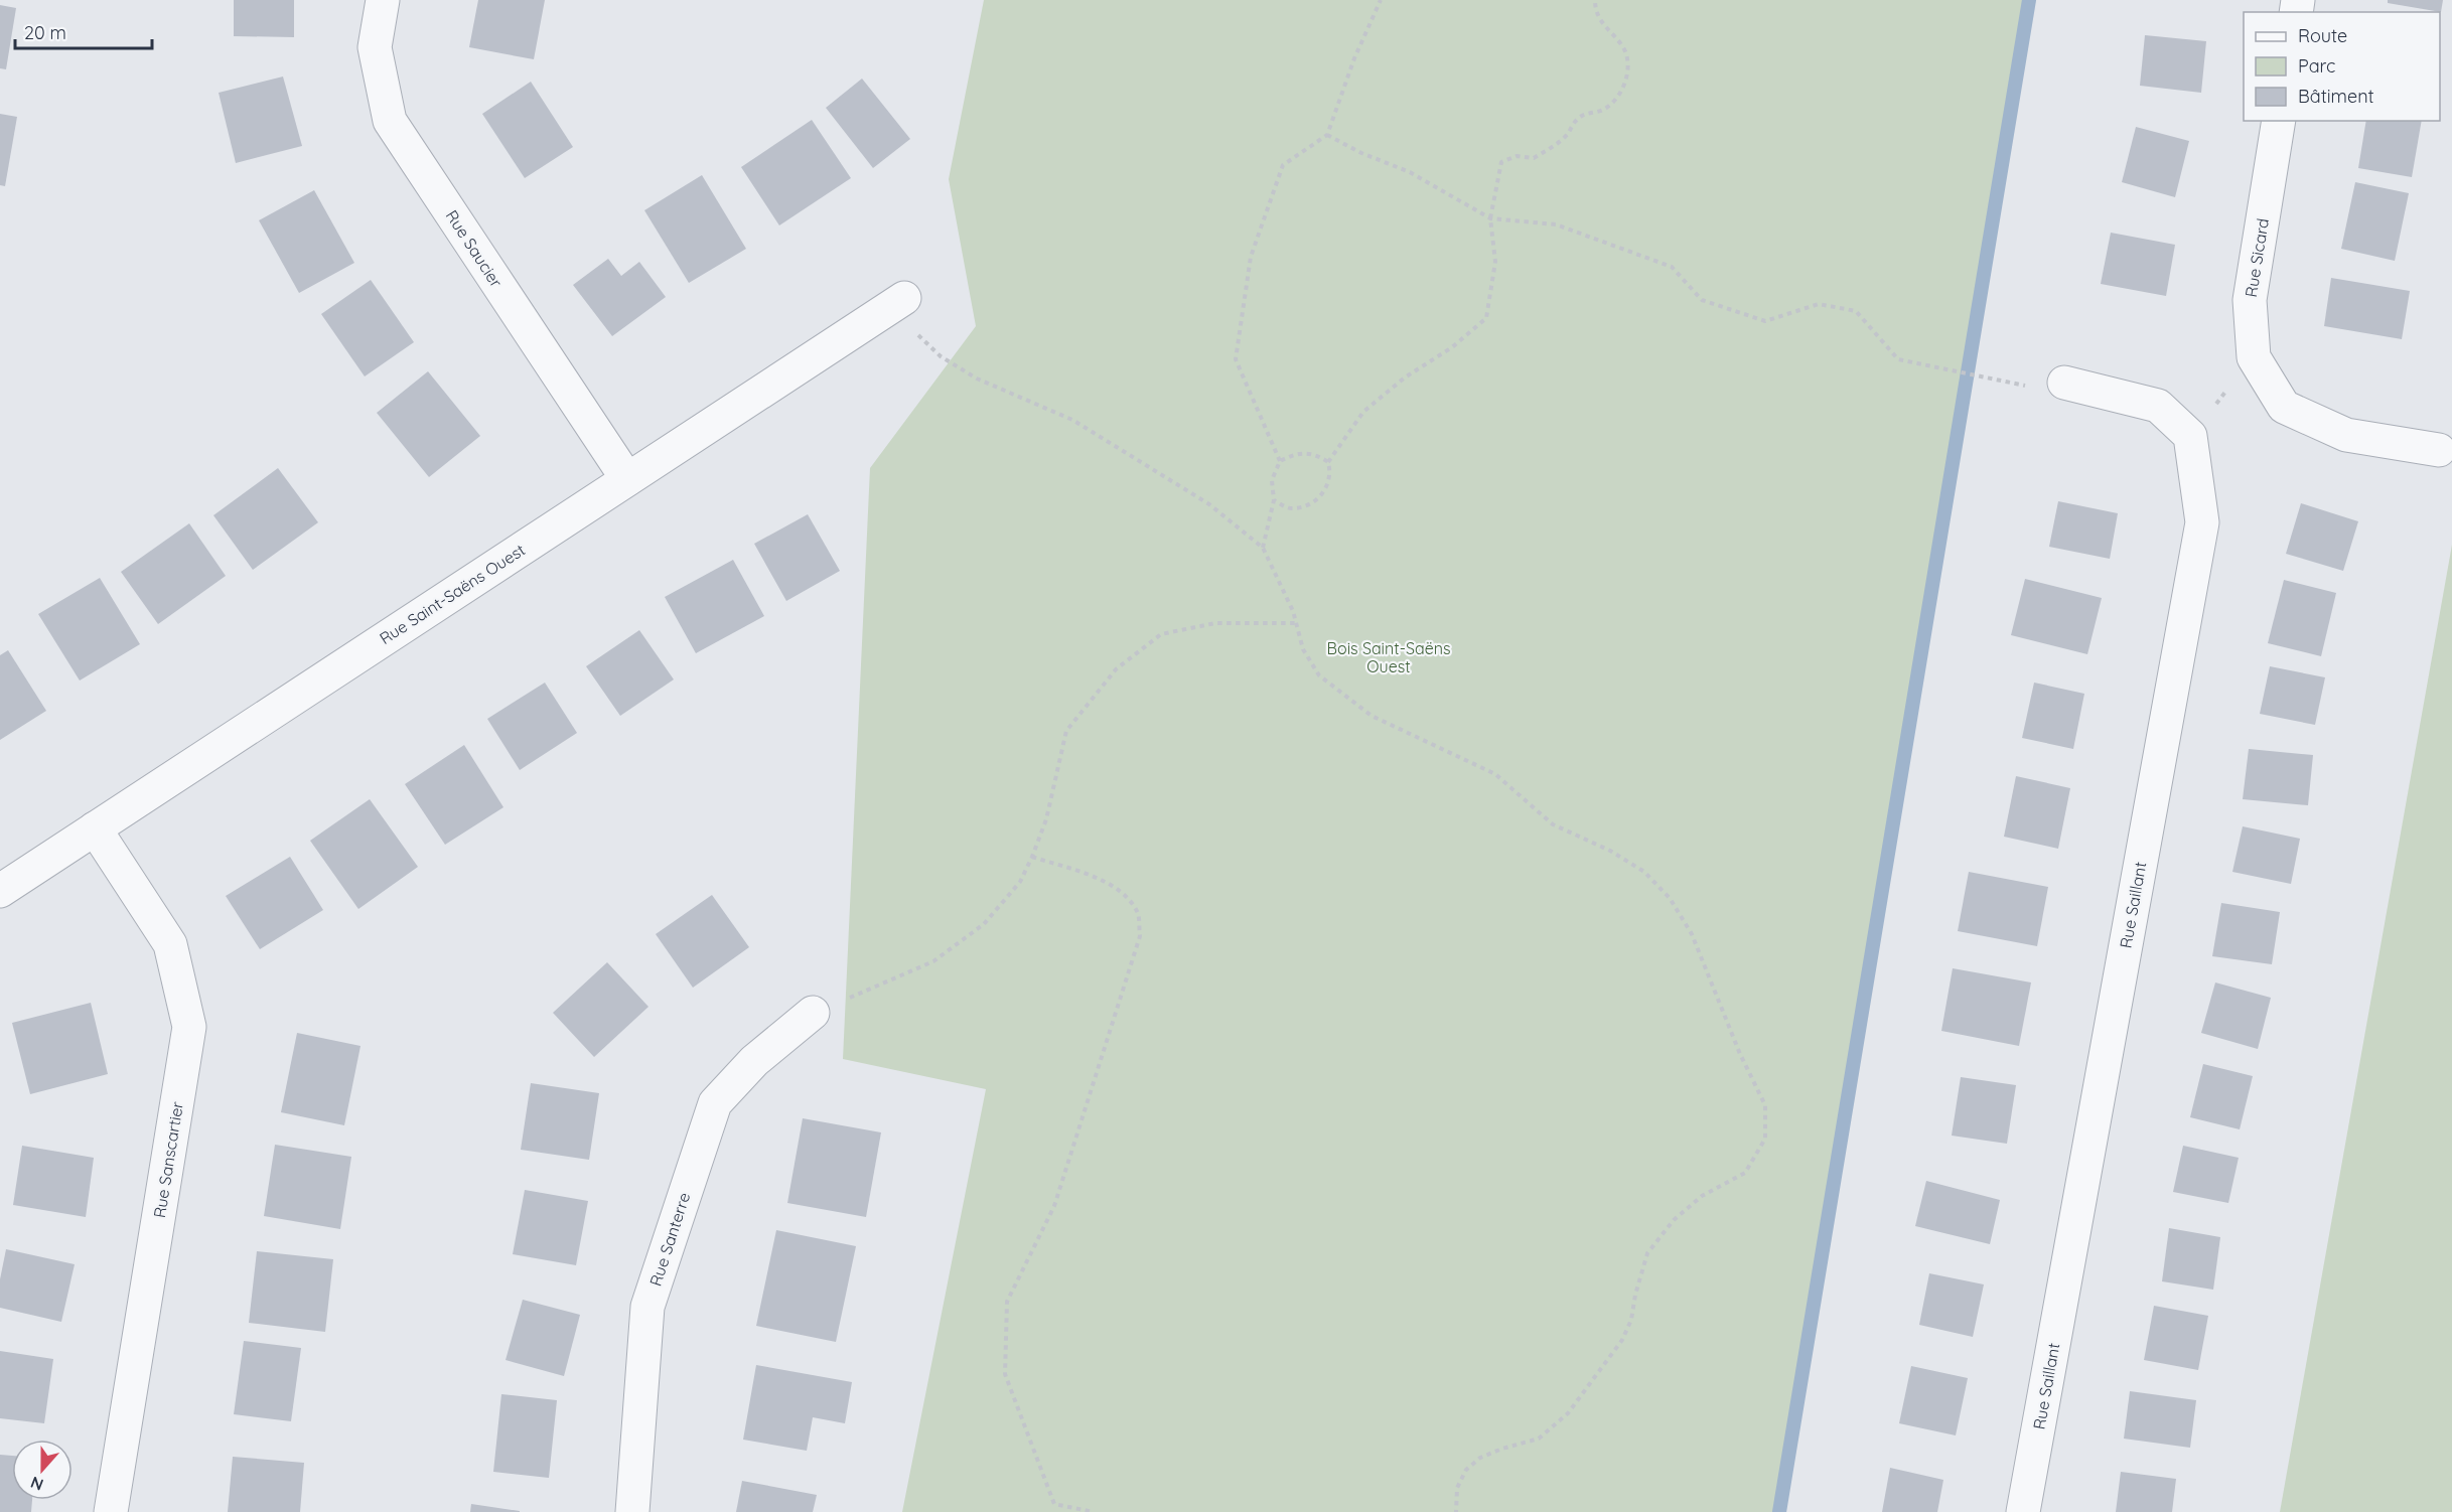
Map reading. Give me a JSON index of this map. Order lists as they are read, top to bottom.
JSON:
{
  "streets": {
    "street": [
      "Rue Saucier",
      "Rue Sicard",
      "Rue Saint-Saëns Ouest",
      "Rue Saillant",
      "Rue Sanscartier",
      "Rue Santerre"
    ]
  },
  "crossings": [
    ["Rue Saucier", "Rue Saint-Saëns Ouest"],
    ["Rue Saint-Saëns Ouest", "Rue Sanscartier"]
  ],
  "parks": ["Bois Saint-Saëns Ouest"],
  "legend": ["Route", "Parc", "Bâtiment"],
  "scale_bar": "20 m",
  "north": "bottom"
}
